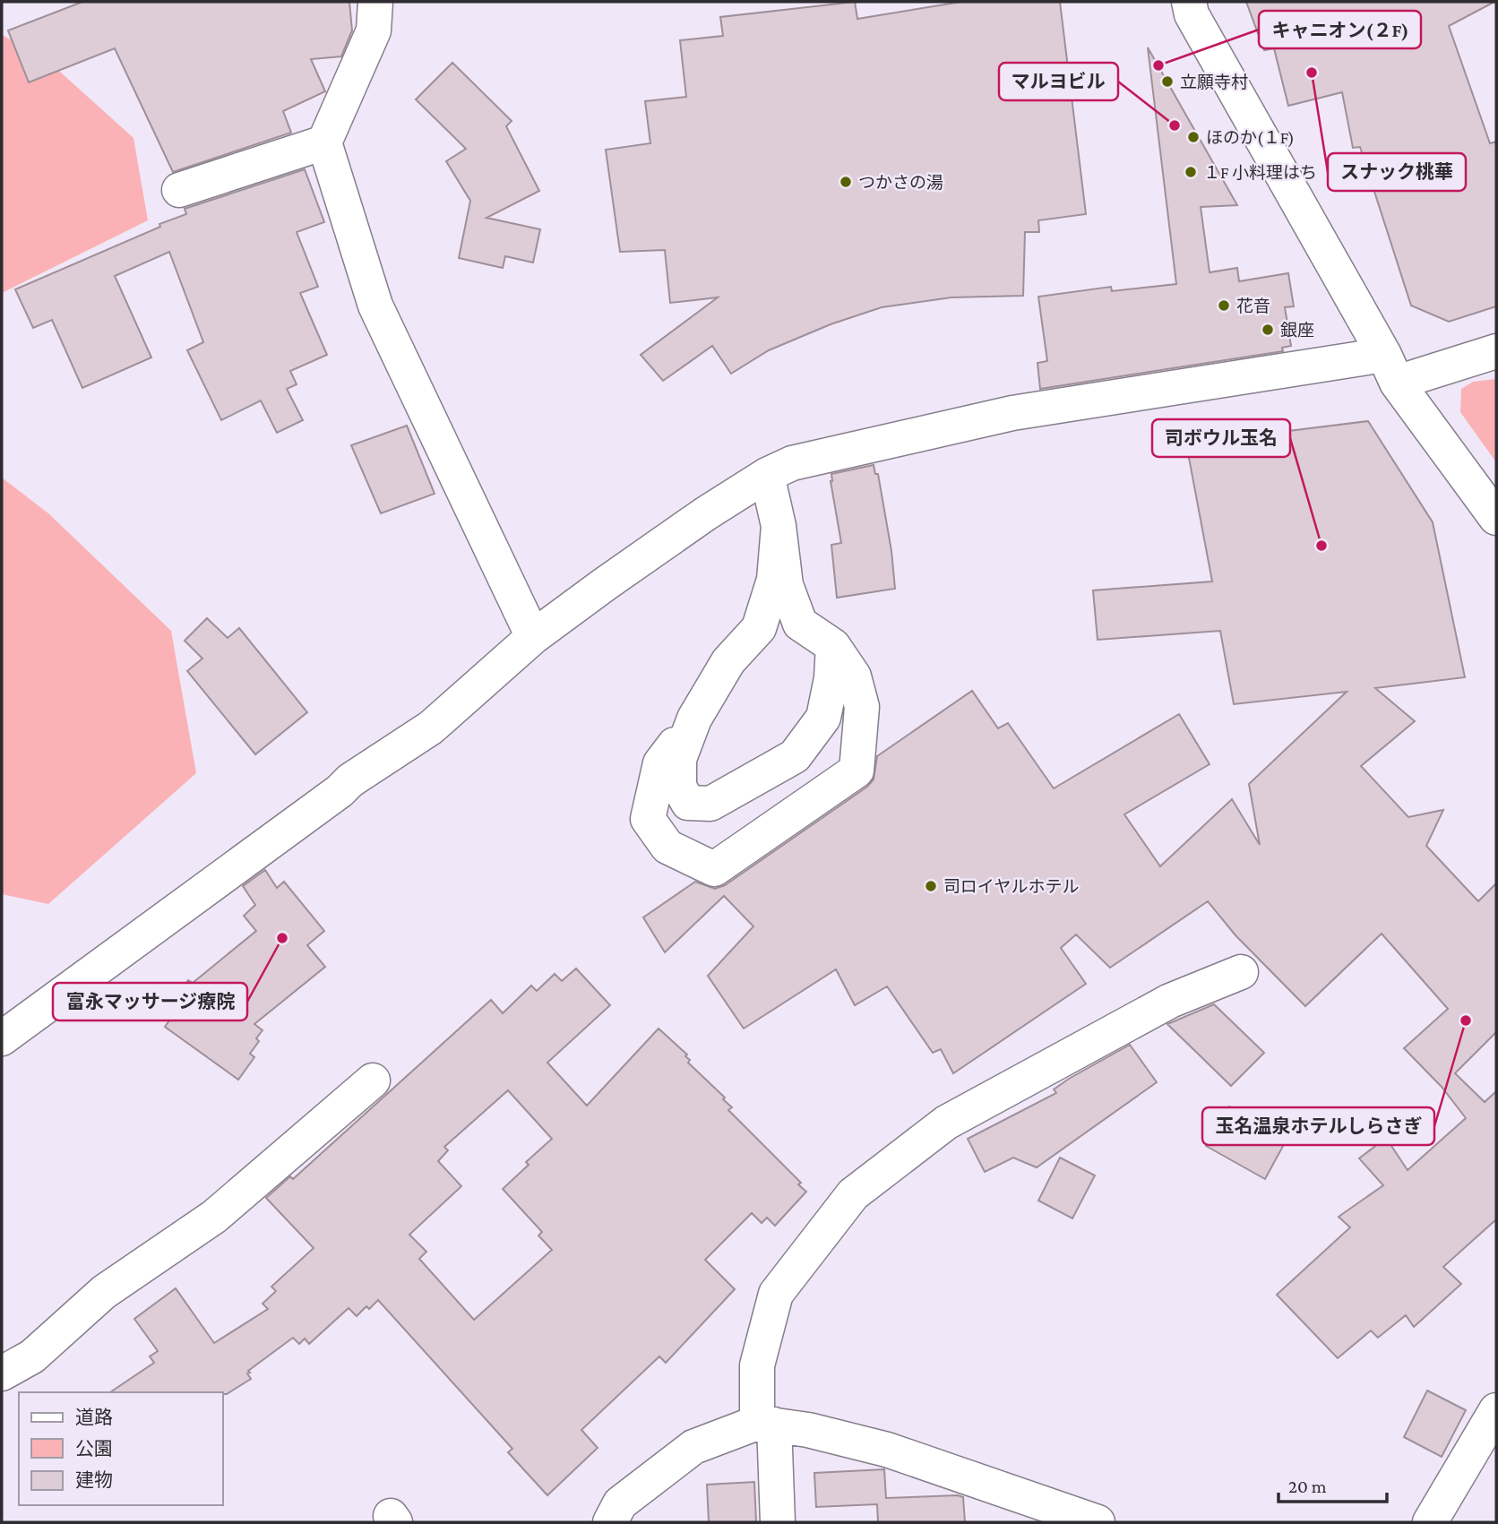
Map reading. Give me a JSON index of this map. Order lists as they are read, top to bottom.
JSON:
{
  "places": [
    "キャニオン(２F)",
    "スナック桃華",
    "立願寺村",
    "マルヨビル",
    "ほのか(１F)",
    "１F 小料理はち",
    "つかさの湯",
    "花音",
    "銀座",
    "司ボウル玉名",
    "司ロイヤルホテル",
    "富永マッサージ療院",
    "玉名温泉ホテルしらさぎ"
  ],
  "legend": ["道路", "公園", "建物"],
  "scale_bar": "20 m"
}
